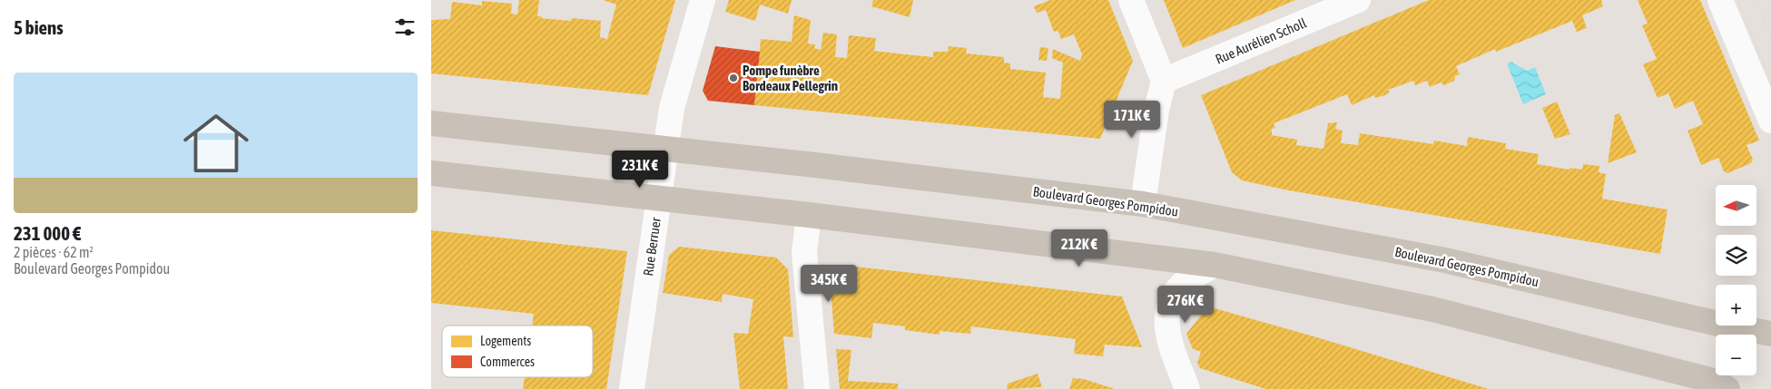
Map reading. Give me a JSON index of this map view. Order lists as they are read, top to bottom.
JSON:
{
  "streets": {
    "main road": ["Boulevard Georges Pompidou"],
    "street": ["Rue Aurélien Scholl", "Rue Berruer"]
  },
  "crossings": [
    ["Boulevard Georges Pompidou", "Rue Berruer"]
  ],
  "places": ["Pompe funèbre Bordeaux Pellegrin"],
  "legend": ["Logements", "Commerces"],
  "north": "left",
  "page": {
    "heading": "5 biens",
    "list": [
      {
        "name": "231 000 €",
        "note": "2 pièces · 62 m² · Boulevard Georges Pompidou"
      }
    ],
    "price": [
      "171K €",
      "231K €",
      "212K €",
      "345K €",
      "276K €"
    ],
    "map_buttons": ["+", "−"]
  }
}
